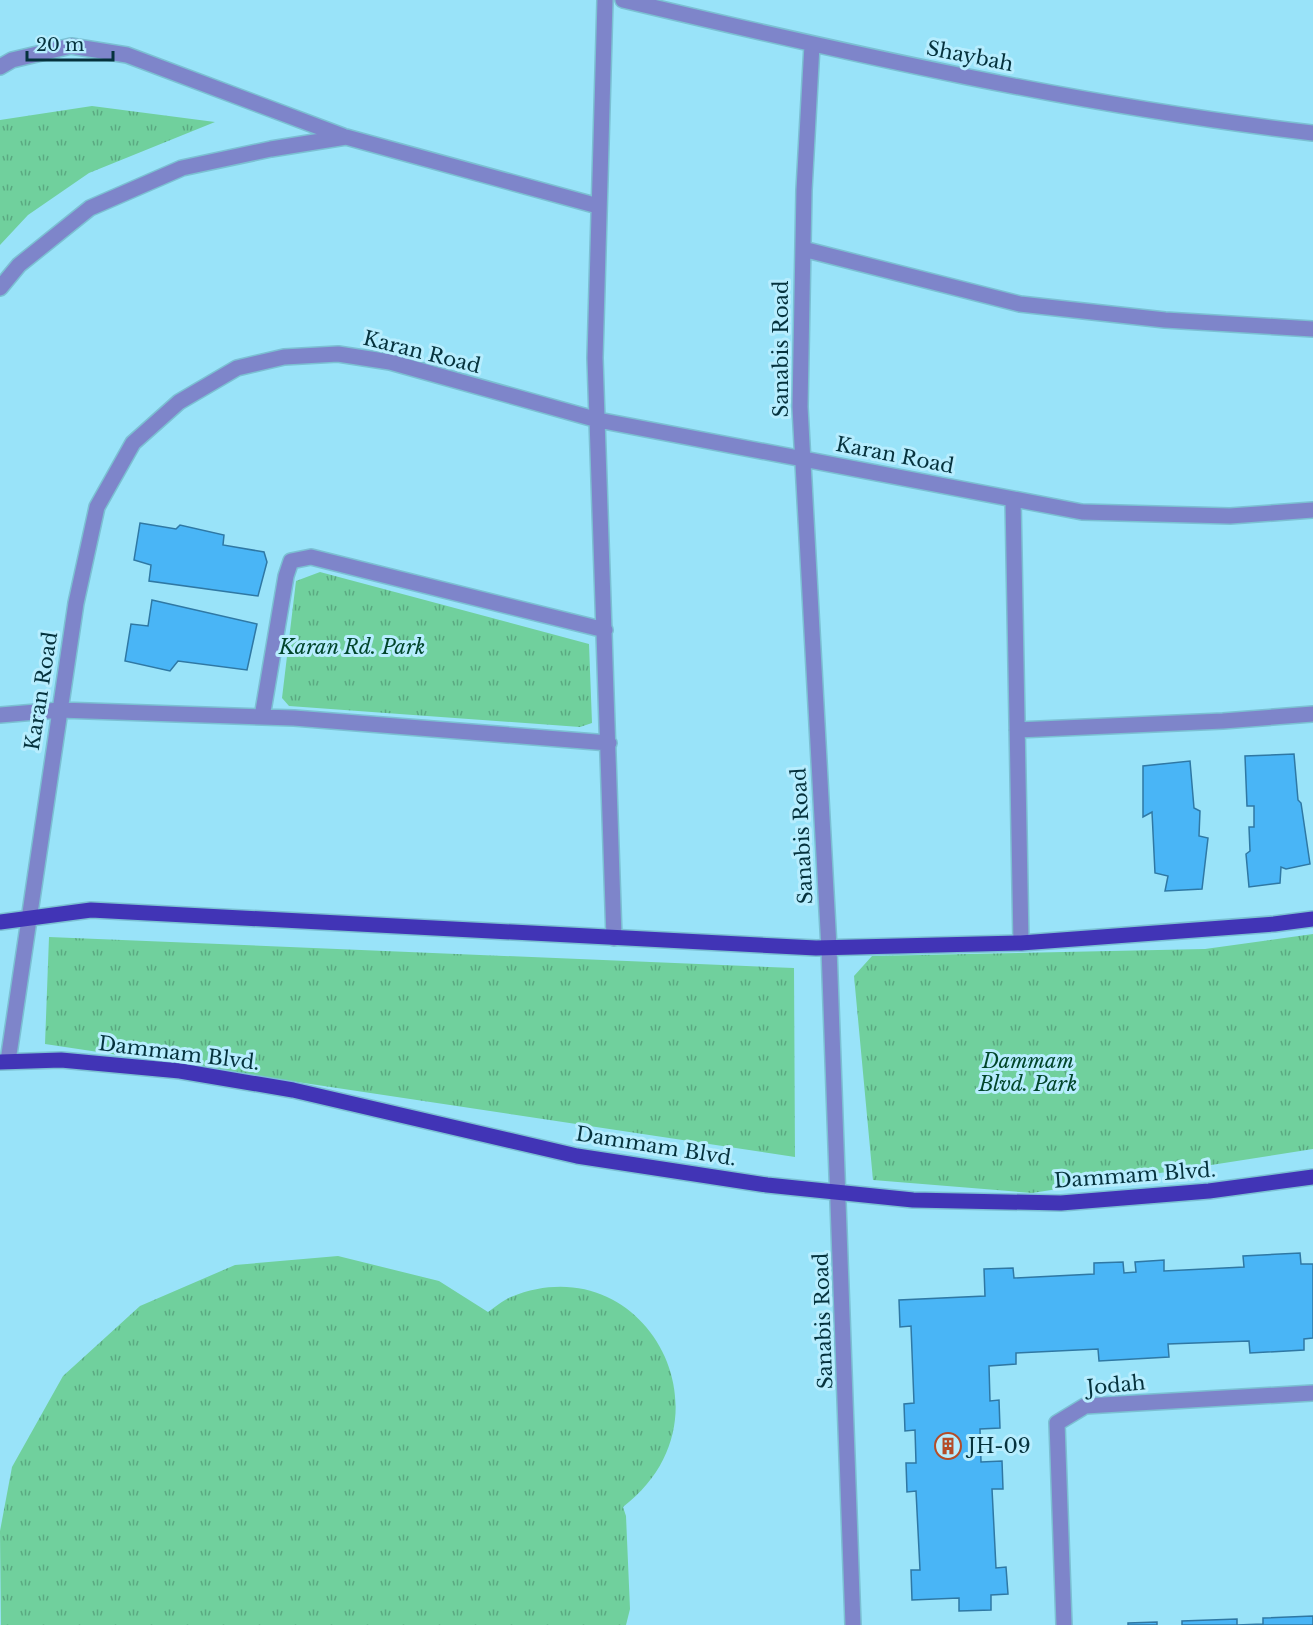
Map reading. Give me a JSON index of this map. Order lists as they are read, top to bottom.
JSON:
{
  "streets": {
    "main road": ["Dammam Blvd."],
    "street": [
      "Shaybah",
      "Sanabis Road",
      "Karan Road",
      "Jodah"
    ]
  },
  "crossings": [
    ["Shaybah", "Sanabis Road"],
    ["Sanabis Road", "Karan Road"],
    ["Sanabis Road", "Dammam Blvd."],
    ["Karan Road", "Dammam Blvd."]
  ],
  "parks": ["Karan Rd. Park", "Dammam Blvd. Park"],
  "places": {
    "building": ["JH-09"]
  },
  "scale_bar": "20 m"
}
